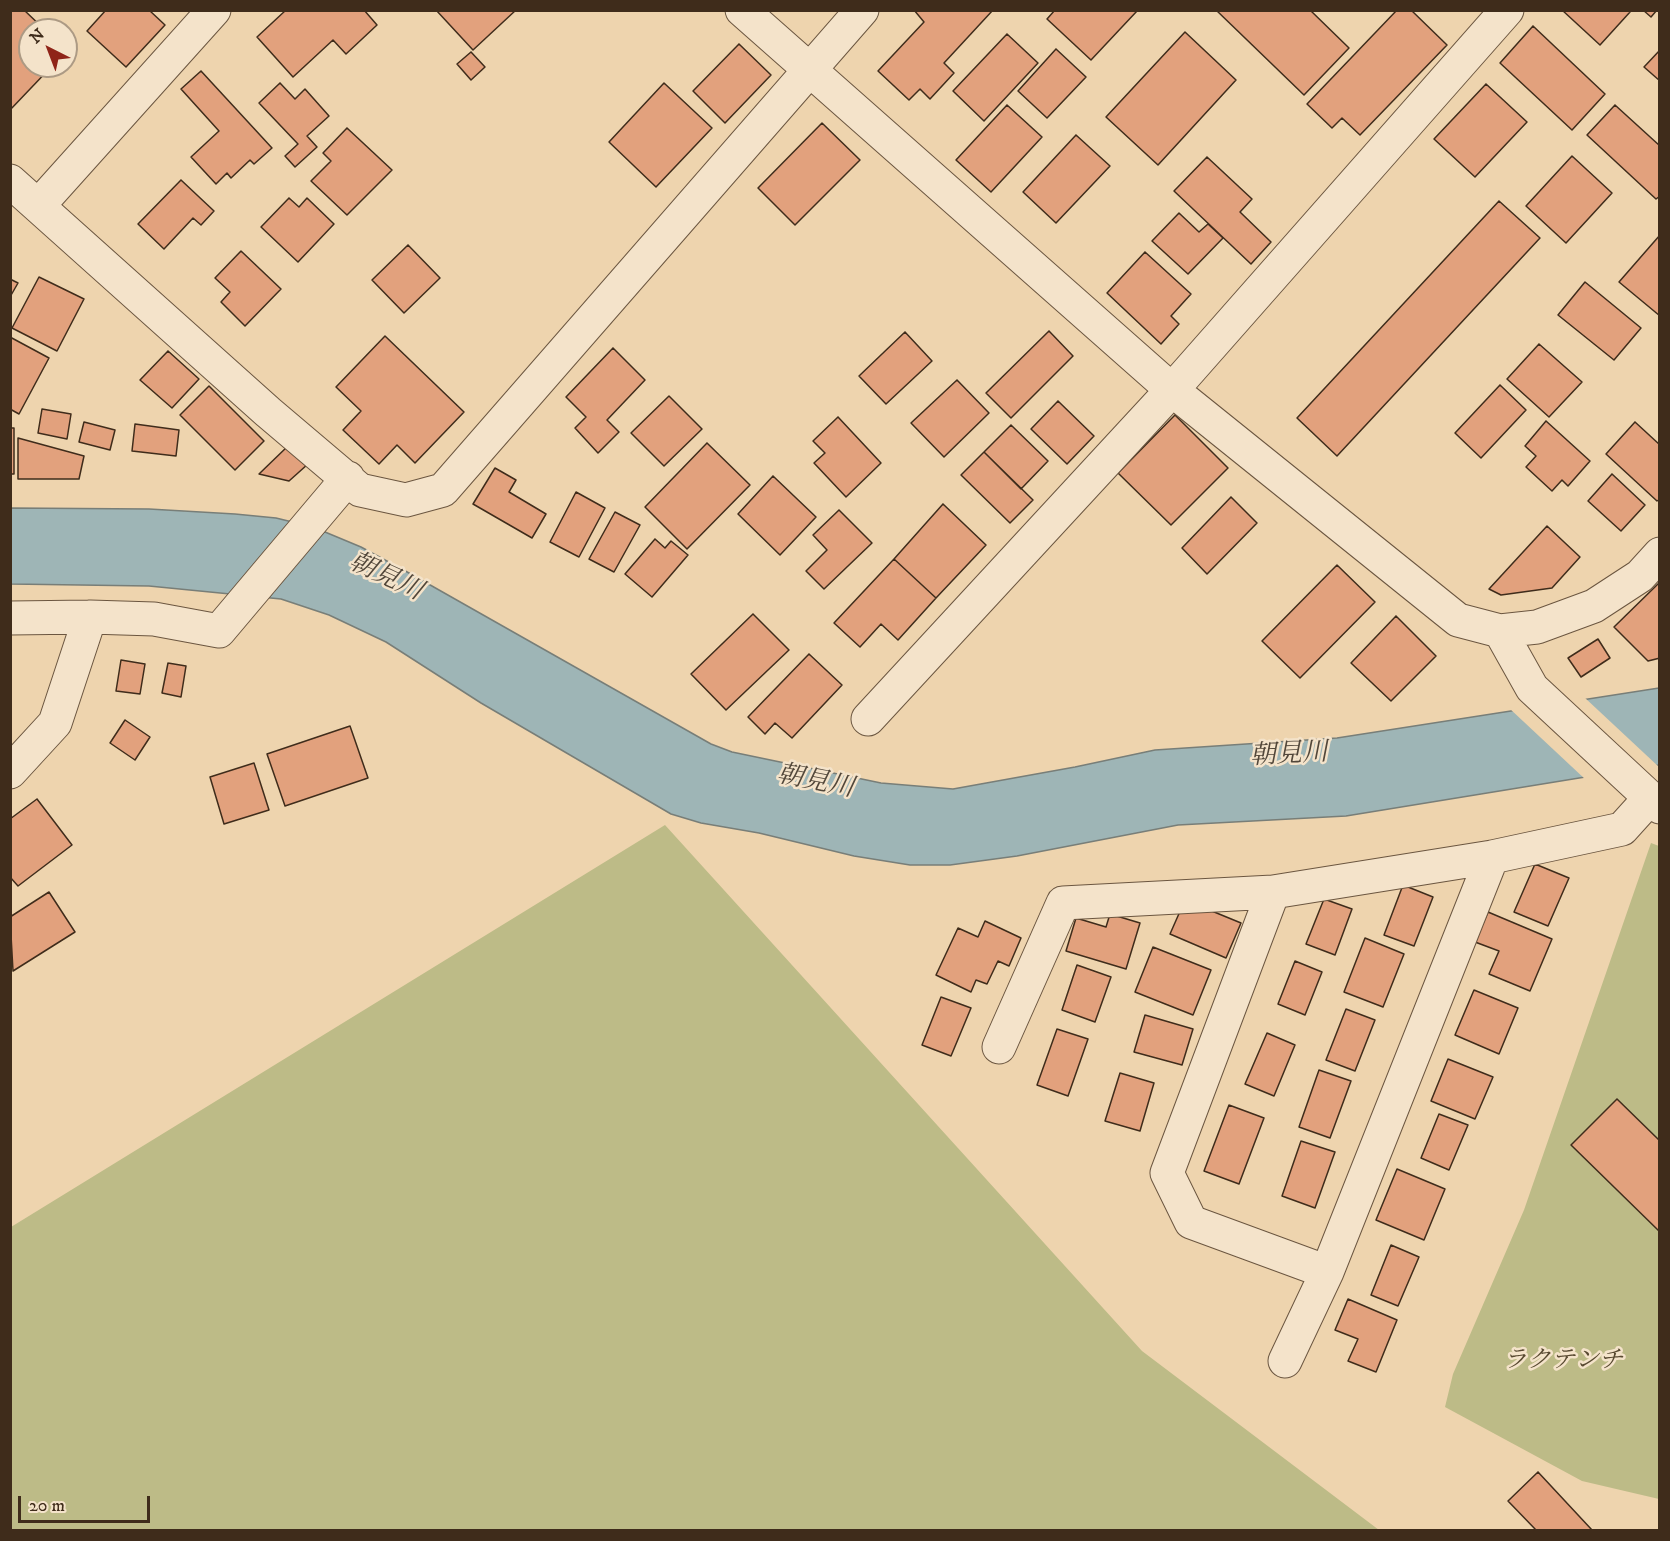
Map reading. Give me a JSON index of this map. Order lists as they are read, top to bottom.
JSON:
{
  "water": ["朝見川"],
  "parks": ["ラクテンチ"],
  "scale_bar": "20 m",
  "north": "top left"
}
